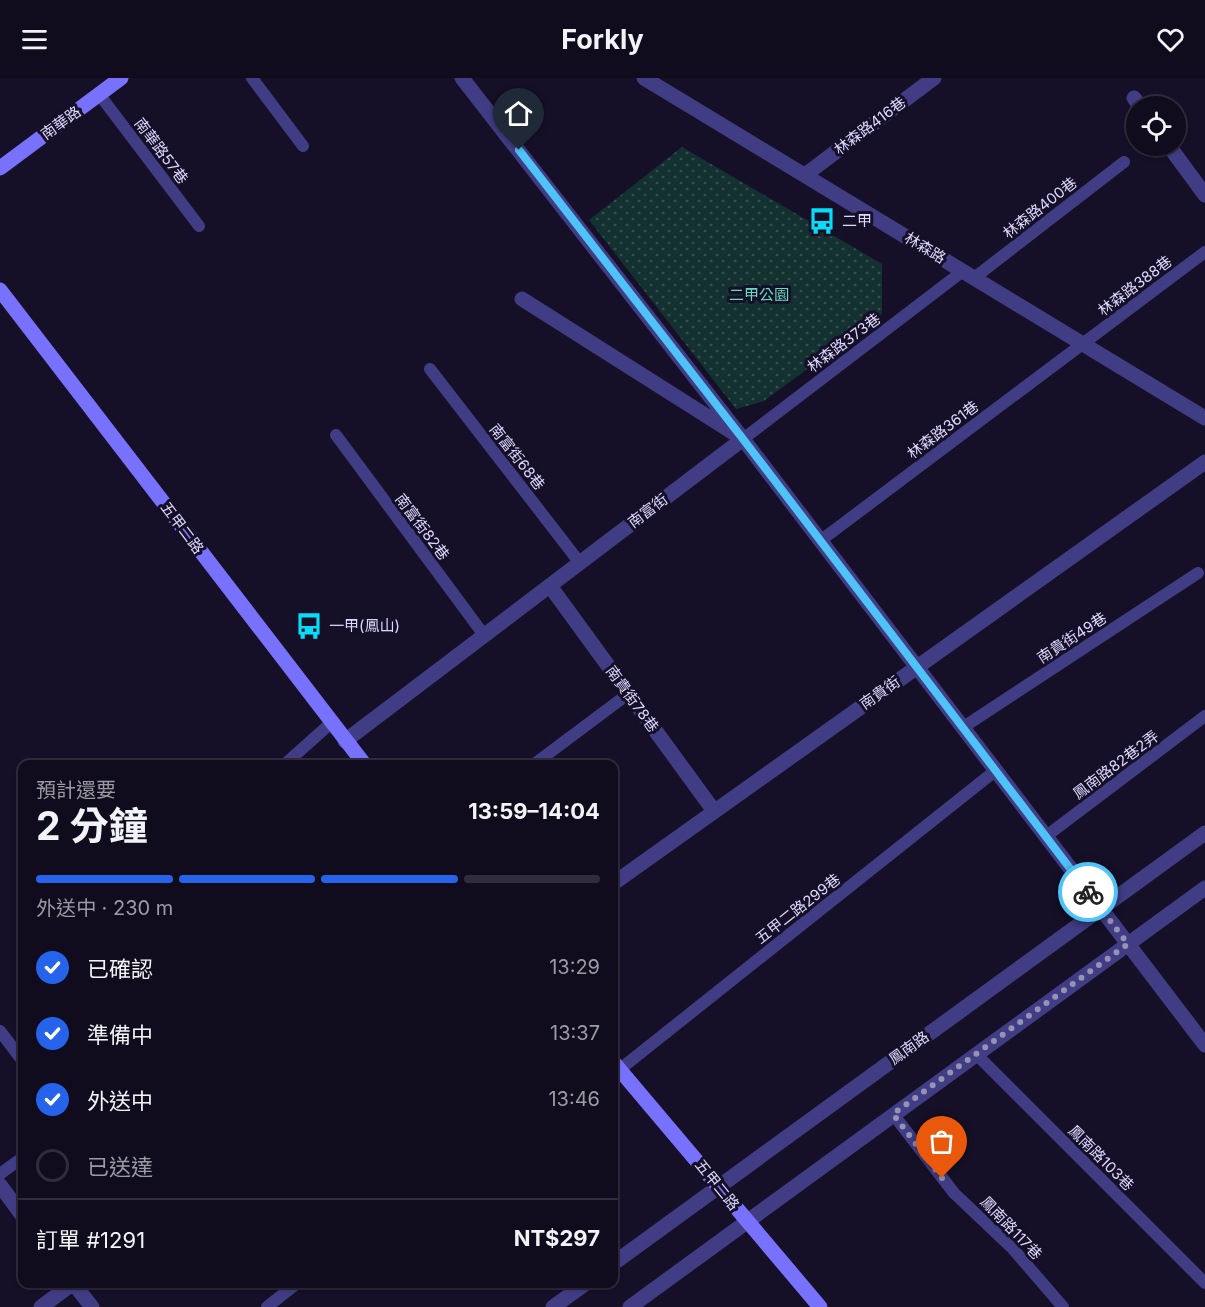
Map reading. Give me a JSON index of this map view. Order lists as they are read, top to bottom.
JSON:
{
  "streets": {
    "main road": ["南華路", "五甲二路"],
    "street": [
      "林森路416巷",
      "林森路",
      "南富街",
      "南貴街",
      "南貴街78巷",
      "鳳南路"
    ],
    "lane": [
      "南華路57巷",
      "林森路400巷",
      "林森路388巷",
      "林森路373巷",
      "林森路361巷",
      "南富街68巷",
      "南富街82巷",
      "南貴街49巷",
      "鳳南路82巷2弄",
      "五甲二路299巷",
      "鳳南路103巷",
      "鳳南路117巷"
    ]
  },
  "crossings": [
    ["南華路", "南華路57巷"],
    ["林森路416巷", "林森路"],
    ["林森路400巷", "林森路"],
    ["林森路400巷", "林森路373巷"],
    ["林森路", "林森路388巷"],
    ["林森路", "林森路373巷"],
    ["林森路", "林森路361巷"],
    ["林森路388巷", "林森路361巷"],
    ["林森路373巷", "南富街"],
    ["南富街68巷", "南富街"],
    ["南富街", "南富街82巷"],
    ["南富街", "五甲二路"],
    ["南富街", "南貴街78巷"],
    ["五甲二路", "鳳南路"],
    ["南貴街", "南貴街78巷"]
  ],
  "parks": ["二甲公園"],
  "places": {
    "bus stop": ["二甲", "一甲(鳳山)"]
  },
  "page": {
    "header": "Forkly",
    "heading": ["2 分鐘", "預計還要", "13:59–14:04"],
    "panel": ["訂單 #1291", "NT$297"],
    "bar": "外送中 · 230 m",
    "list": [
      ["已確認", "13:29"],
      ["準備中", "13:37"],
      ["外送中", "13:46"],
      "已送達"
    ]
  }
}
